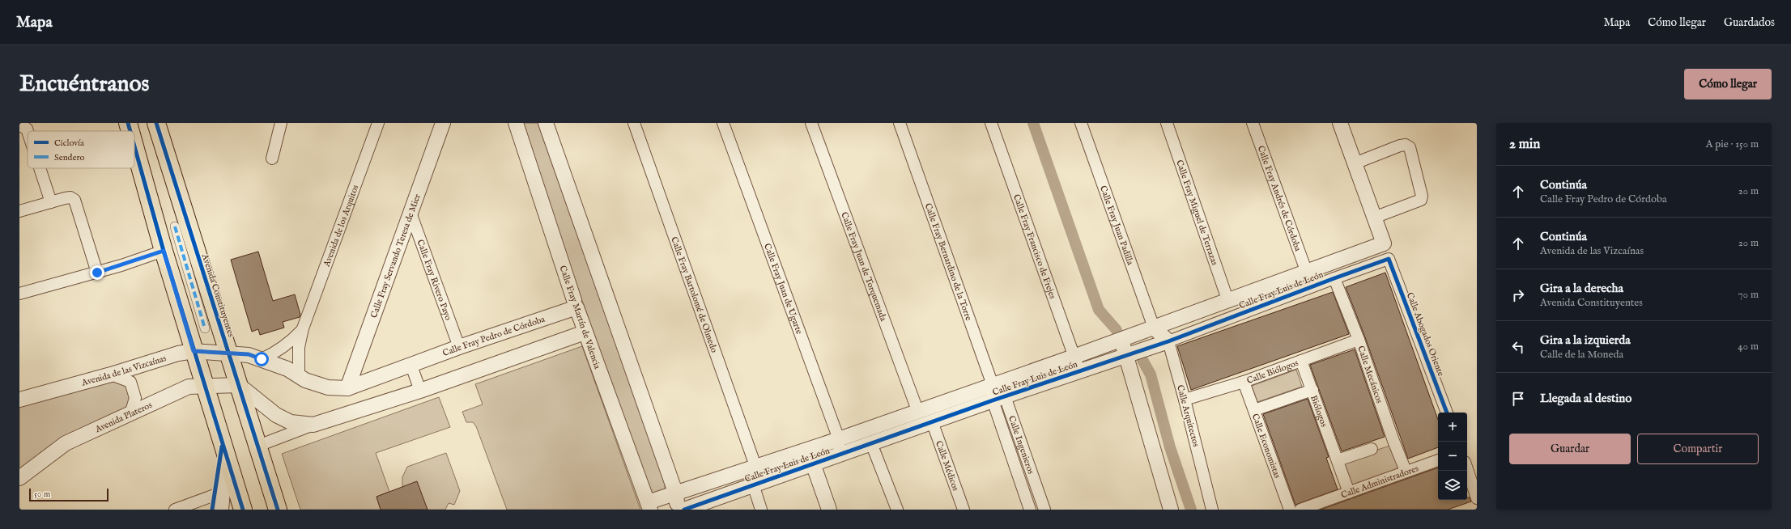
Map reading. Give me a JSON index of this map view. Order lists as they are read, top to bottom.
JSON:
{
  "streets": {
    "main road": ["Avenida Constituyentes"],
    "street": [
      "Calle Fray Andrés de Córdoba",
      "Calle Fray Miguel de Terrazas",
      "Calle Fray Juan Padilla",
      "Avenida de los Arquitos",
      "Calle Fray Francisco de Frejes",
      "Calle Fray Servando Teresa de Mier",
      "Calle Fray Bernardino de la Torre",
      "Calle Fray Juan de Torquemada",
      "Calle Fray Rivero Payo",
      "Calle Fray Juan de Ugarte",
      "Calle Fray Luis de León",
      "Calle Fray Bartolomé de Olmedo",
      "Calle Fray Martín de Valencia",
      "Calle Abogados Oriente",
      "Calle Fray Pedro de Córdoba",
      "Avenida de las Vizcaínas",
      "Calle Biólogos",
      "Calle Mecánicos",
      "Biólogos",
      "Calle Arquitectos",
      "Avenida Plateros",
      "Calle Ingenieros",
      "Calle Economistas",
      "Calle Médicos",
      "Calle Administradores"
    ]
  },
  "crossings": [
    ["Calle Fray Andrés de Córdoba", "Calle Fray Luis de León"],
    ["Calle Fray Miguel de Terrazas", "Calle Fray Luis de León"],
    ["Calle Fray Juan Padilla", "Calle Fray Luis de León"],
    ["Avenida de los Arquitos", "Calle Fray Pedro de Córdoba"],
    ["Calle Fray Francisco de Frejes", "Calle Fray Luis de León"],
    ["Calle Fray Servando Teresa de Mier", "Calle Fray Rivero Payo"],
    ["Calle Fray Servando Teresa de Mier", "Calle Fray Pedro de Córdoba"],
    ["Calle Fray Bernardino de la Torre", "Calle Fray Luis de León"],
    ["Calle Fray Bernardino de la Torre", "Calle Ingenieros"],
    ["Calle Fray Juan de Torquemada", "Calle Fray Luis de León"],
    ["Calle Fray Rivero Payo", "Calle Fray Pedro de Córdoba"],
    ["Calle Fray Juan de Ugarte", "Calle Fray Luis de León"],
    ["Calle Fray Luis de León", "Calle Fray Bartolomé de Olmedo"],
    ["Calle Fray Luis de León", "Calle Fray Martín de Valencia"],
    ["Calle Fray Luis de León", "Calle Abogados Oriente"],
    ["Calle Fray Luis de León", "Calle Mecánicos"],
    ["Calle Fray Luis de León", "Calle Arquitectos"],
    ["Calle Fray Luis de León", "Calle Ingenieros"],
    ["Calle Fray Luis de León", "Calle Médicos"],
    ["Avenida Constituyentes", "Calle Fray Pedro de Córdoba"],
    ["Avenida Constituyentes", "Avenida de las Vizcaínas"],
    ["Avenida Constituyentes", "Avenida Plateros"],
    ["Calle Fray Martín de Valencia", "Calle Fray Pedro de Córdoba"],
    ["Calle Fray Pedro de Córdoba", "Avenida de las Vizcaínas"],
    ["Calle Biólogos", "Calle Mecánicos"],
    ["Calle Biólogos", "Biólogos"],
    ["Calle Biólogos", "Calle Arquitectos"],
    ["Calle Biólogos", "Calle Economistas"],
    ["Calle Mecánicos", "Calle Administradores"],
    ["Biólogos", "Calle Administradores"]
  ],
  "legend": ["Ciclovía", "Sendero"],
  "scale_bar": "50 m",
  "page": {
    "header": "Mapa",
    "nav": ["Mapa", "Cómo llegar", "Guardados"],
    "buttons": [
      "Cómo llegar",
      ["Guardar", "Compartir"]
    ],
    "title": "Encuéntranos",
    "heading": ["2 min", "A pie · 150 m"],
    "list": [
      ["Continúa", "Calle Fray Pedro de Córdoba", "20 m"],
      ["Continúa", "Avenida de las Vizcaínas", "20 m"],
      ["Gira a la derecha", "Avenida Constituyentes", "70 m"],
      ["Gira a la izquierda", "Calle de la Moneda", "40 m"],
      "Llegada al destino"
    ],
    "map_buttons": ["+", "−"],
    "scale": "50 m"
  }
}
